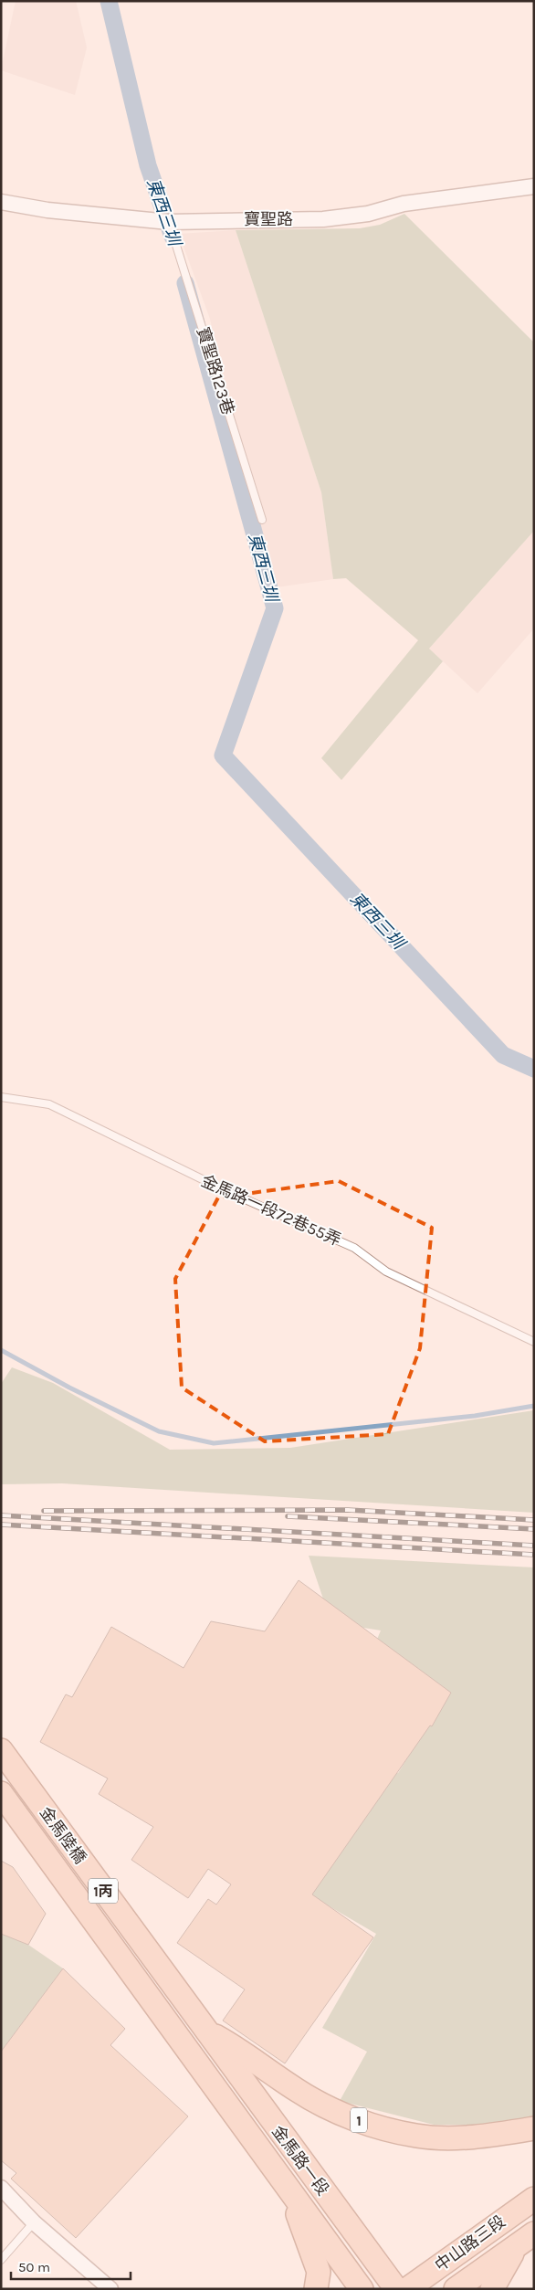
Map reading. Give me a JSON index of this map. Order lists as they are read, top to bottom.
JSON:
{
  "streets": {
    "main road": [
      "金馬陸橋",
      "1丙",
      "1",
      "金馬路一段",
      "中山路三段"
    ],
    "street": ["寶聖路"],
    "lane": ["寶聖路123巷", "金馬路一段72巷55弄"]
  },
  "crossings": [
    ["寶聖路", "寶聖路123巷"],
    ["金馬陸橋", "1"],
    ["金馬陸橋", "金馬路一段"],
    ["1", "金馬路一段"]
  ],
  "water": ["東西三圳"],
  "scale_bar": "50 m"
}
